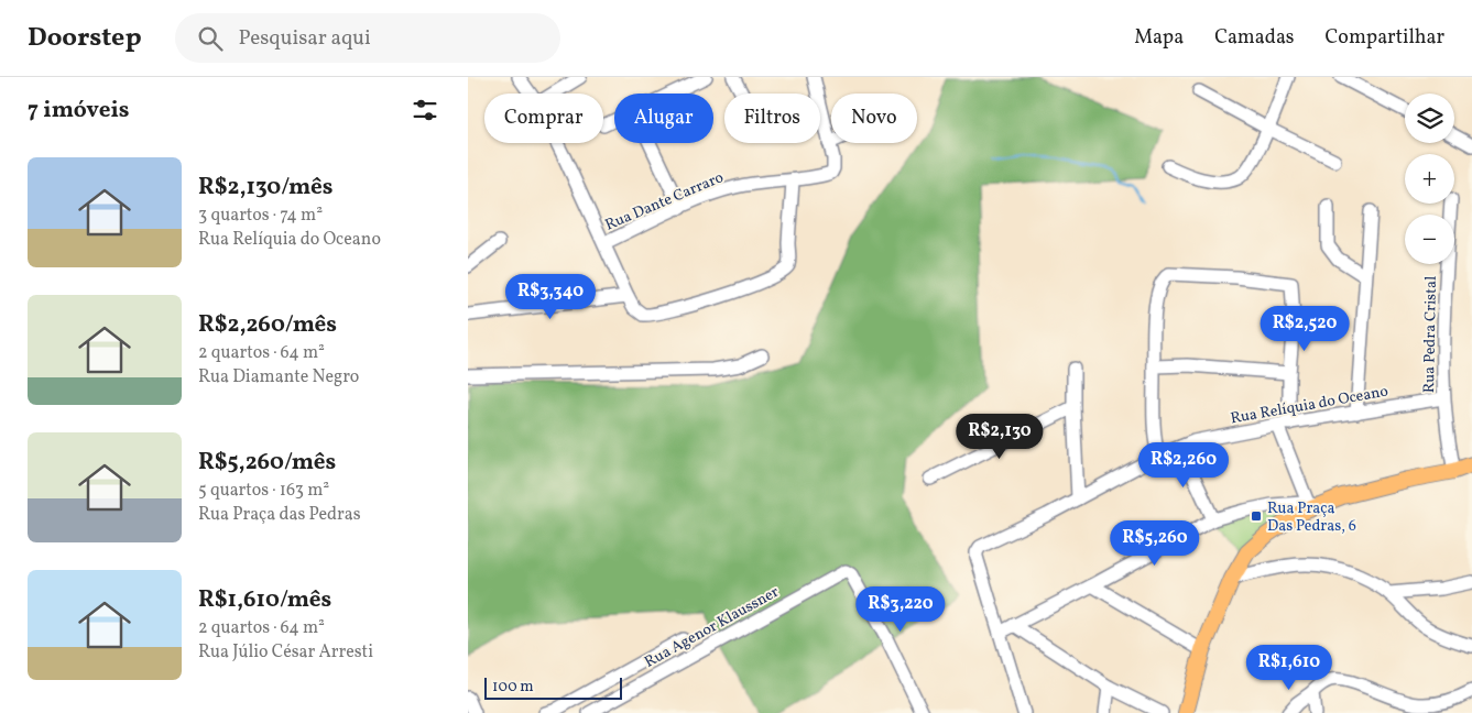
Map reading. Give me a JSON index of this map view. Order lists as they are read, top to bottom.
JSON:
{
  "streets": {
    "street": [
      "Rua Dante Carraro",
      "Rua Pedra Cristal",
      "Rua Relíquia do Oceano",
      "Rua Agenor Klaussner"
    ]
  },
  "crossings": [
    ["Rua Pedra Cristal", "Rua Relíquia do Oceano"]
  ],
  "places": {
    "transit": ["Rua Praça Das Pedras, 6"]
  },
  "scale_bar": "100 m",
  "page": {
    "header": "Doorstep",
    "search": "Pesquisar aqui",
    "nav": ["Mapa", "Camadas", "Compartilhar"],
    "heading": "7 imóveis",
    "map_buttons": ["+", "−"],
    "chip": [
      "Comprar",
      "Alugar",
      "Filtros",
      "Novo"
    ],
    "list": [
      {
        "name": "R$2,130/mês",
        "note": "3 quartos · 74 m² · Rua Relíquia do Oceano"
      },
      {
        "name": "R$2,260/mês",
        "note": "2 quartos · 64 m² · Rua Diamante Negro"
      },
      {
        "name": "R$5,260/mês",
        "note": "5 quartos · 163 m² · Rua Praça das Pedras"
      },
      {
        "name": "R$1,610/mês",
        "note": "2 quartos · 64 m² · Rua Júlio César Arresti"
      }
    ],
    "price": [
      "R$3,340",
      "R$2,520",
      "R$2,130",
      "R$2,260",
      "R$5,260",
      "R$3,220",
      "R$1,610"
    ],
    "scale": "100 m"
  }
}
